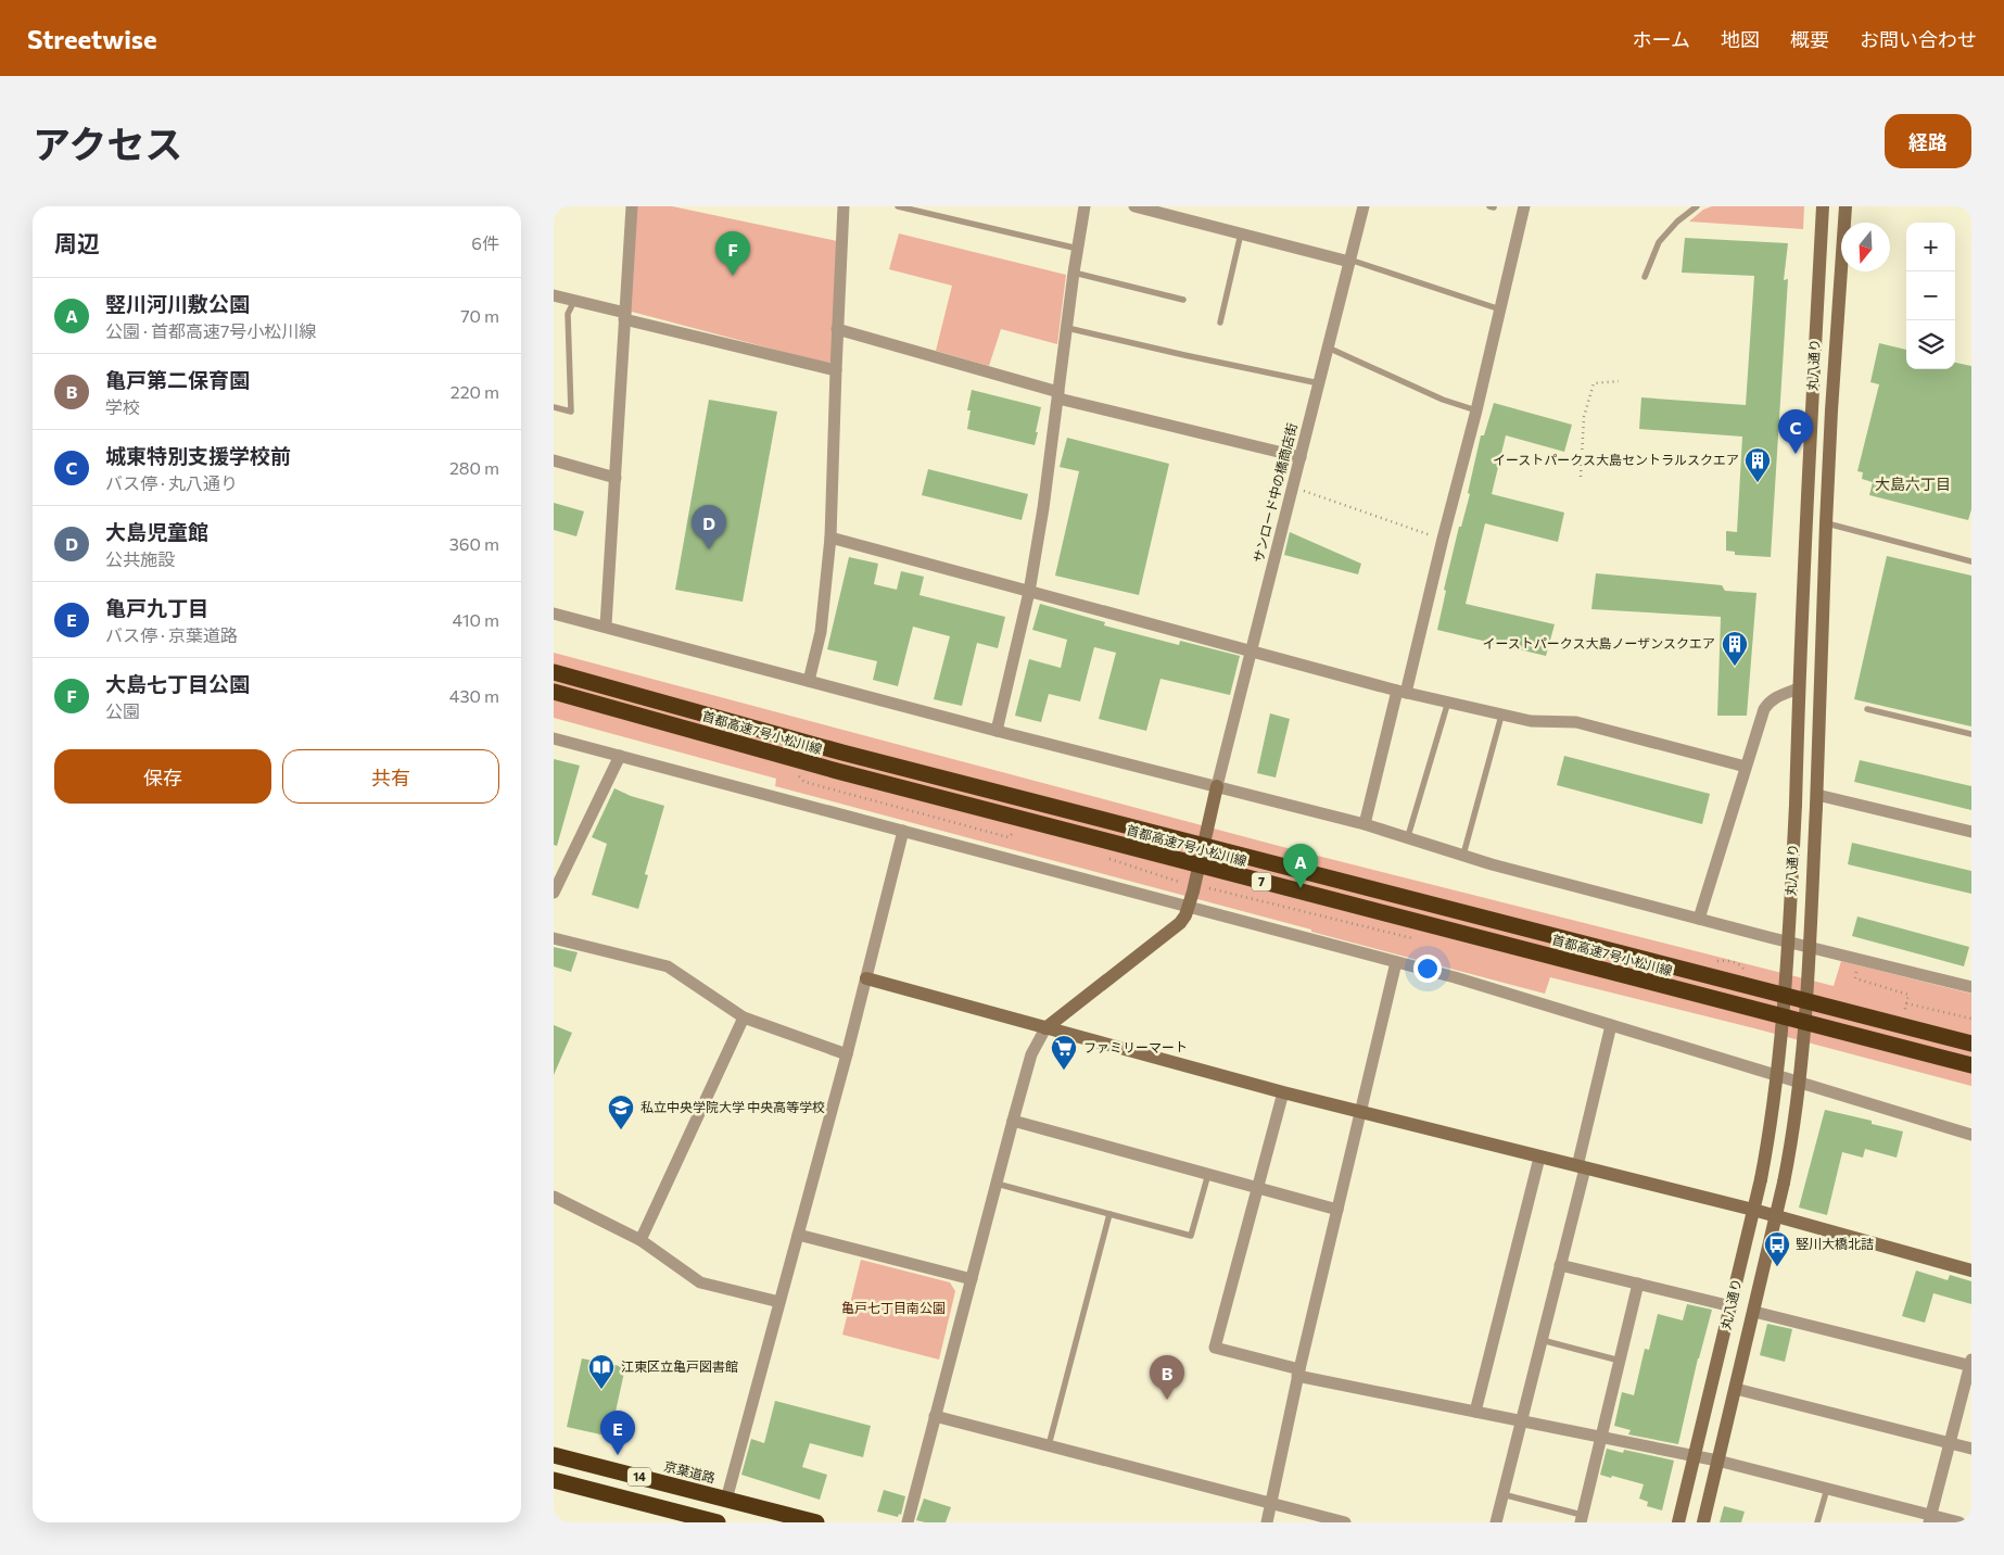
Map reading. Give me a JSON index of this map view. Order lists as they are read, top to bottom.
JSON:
{
  "streets": {
    "highway": [
      "首都高速7号小松川線",
      "7",
      "京葉道路",
      "14"
    ],
    "main road": ["丸八通り"],
    "street": ["サンロード中の橋商店街"]
  },
  "districts": ["大島六丁目"],
  "parks": ["亀戸七丁目南公園"],
  "places": {
    "building": ["イーストパークス大島セントラルスクエア", "イーストパークス大島ノーザンスクエア"],
    "supermarket": ["ファミリーマート"],
    "school or university": ["私立中央学院大学 中央高等学校"],
    "bus stop": ["竪川大橋北詰"],
    "library": ["江東区立亀戸図書館"]
  },
  "north": "bottom",
  "page": {
    "header": "Streetwise",
    "nav": [
      "ホーム",
      "地図",
      "概要",
      "お問い合わせ"
    ],
    "title": "アクセス",
    "buttons": [
      "経路",
      ["保存", "共有"]
    ],
    "heading": ["周辺", "6件"],
    "map_buttons": ["+", "−"],
    "pins": [
      "F",
      "C",
      "D",
      "A",
      "B",
      "E"
    ],
    "list": [
      {
        "mark": "A",
        "name": "竪川河川敷公園",
        "note": "公園 · 首都高速7号小松川線",
        "value": "70 m"
      },
      {
        "mark": "B",
        "name": "亀戸第二保育園",
        "note": "学校",
        "value": "220 m"
      },
      {
        "mark": "C",
        "name": "城東特別支援学校前",
        "note": "バス停 · 丸八通り",
        "value": "280 m"
      },
      {
        "mark": "D",
        "name": "大島児童館",
        "note": "公共施設",
        "value": "360 m"
      },
      {
        "mark": "E",
        "name": "亀戸九丁目",
        "note": "バス停 · 京葉道路",
        "value": "410 m"
      },
      {
        "mark": "F",
        "name": "大島七丁目公園",
        "note": "公園",
        "value": "430 m"
      }
    ]
  }
}
